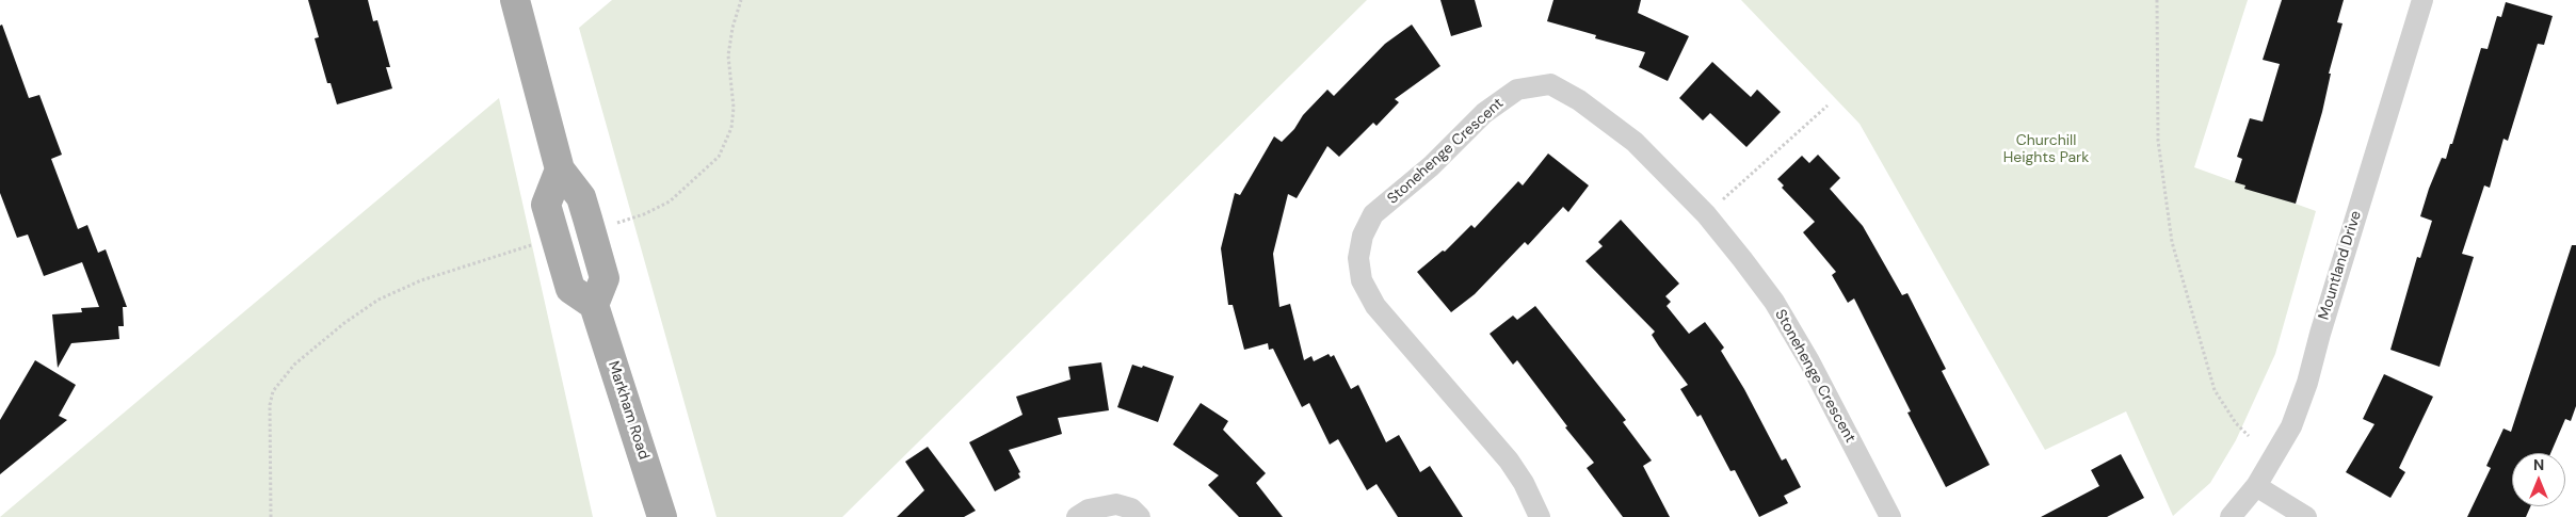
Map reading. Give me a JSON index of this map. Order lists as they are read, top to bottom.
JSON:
{
  "streets": {
    "main road": ["Markham Road"],
    "street": ["Stonehenge Crescent", "Mountland Drive"]
  },
  "parks": ["Churchill Heights Park"],
  "north": "top"
}
